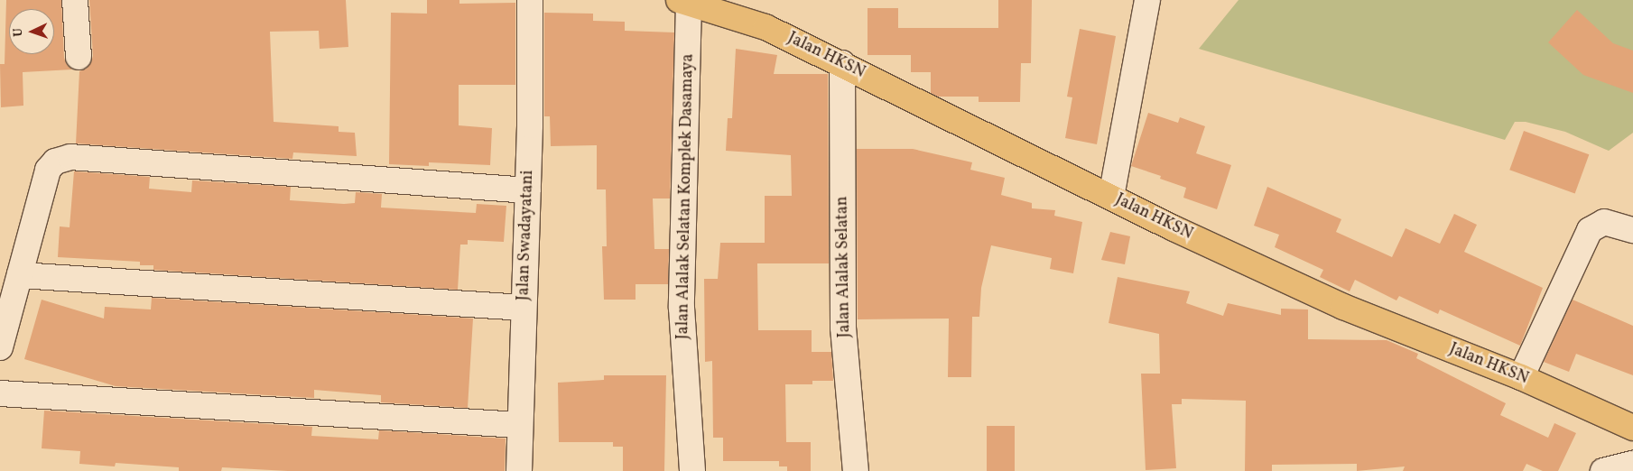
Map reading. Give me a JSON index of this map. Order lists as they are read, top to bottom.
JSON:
{
  "streets": {
    "main road": ["Jalan HKSN"],
    "street": ["Jalan Alalak Selatan Komplek Dasamaya", "Jalan Swadayatani", "Jalan Alalak Selatan"]
  },
  "crossings": [
    ["Jalan HKSN", "Jalan Alalak Selatan Komplek Dasamaya"],
    ["Jalan HKSN", "Jalan Alalak Selatan"]
  ],
  "north": "left"
}
